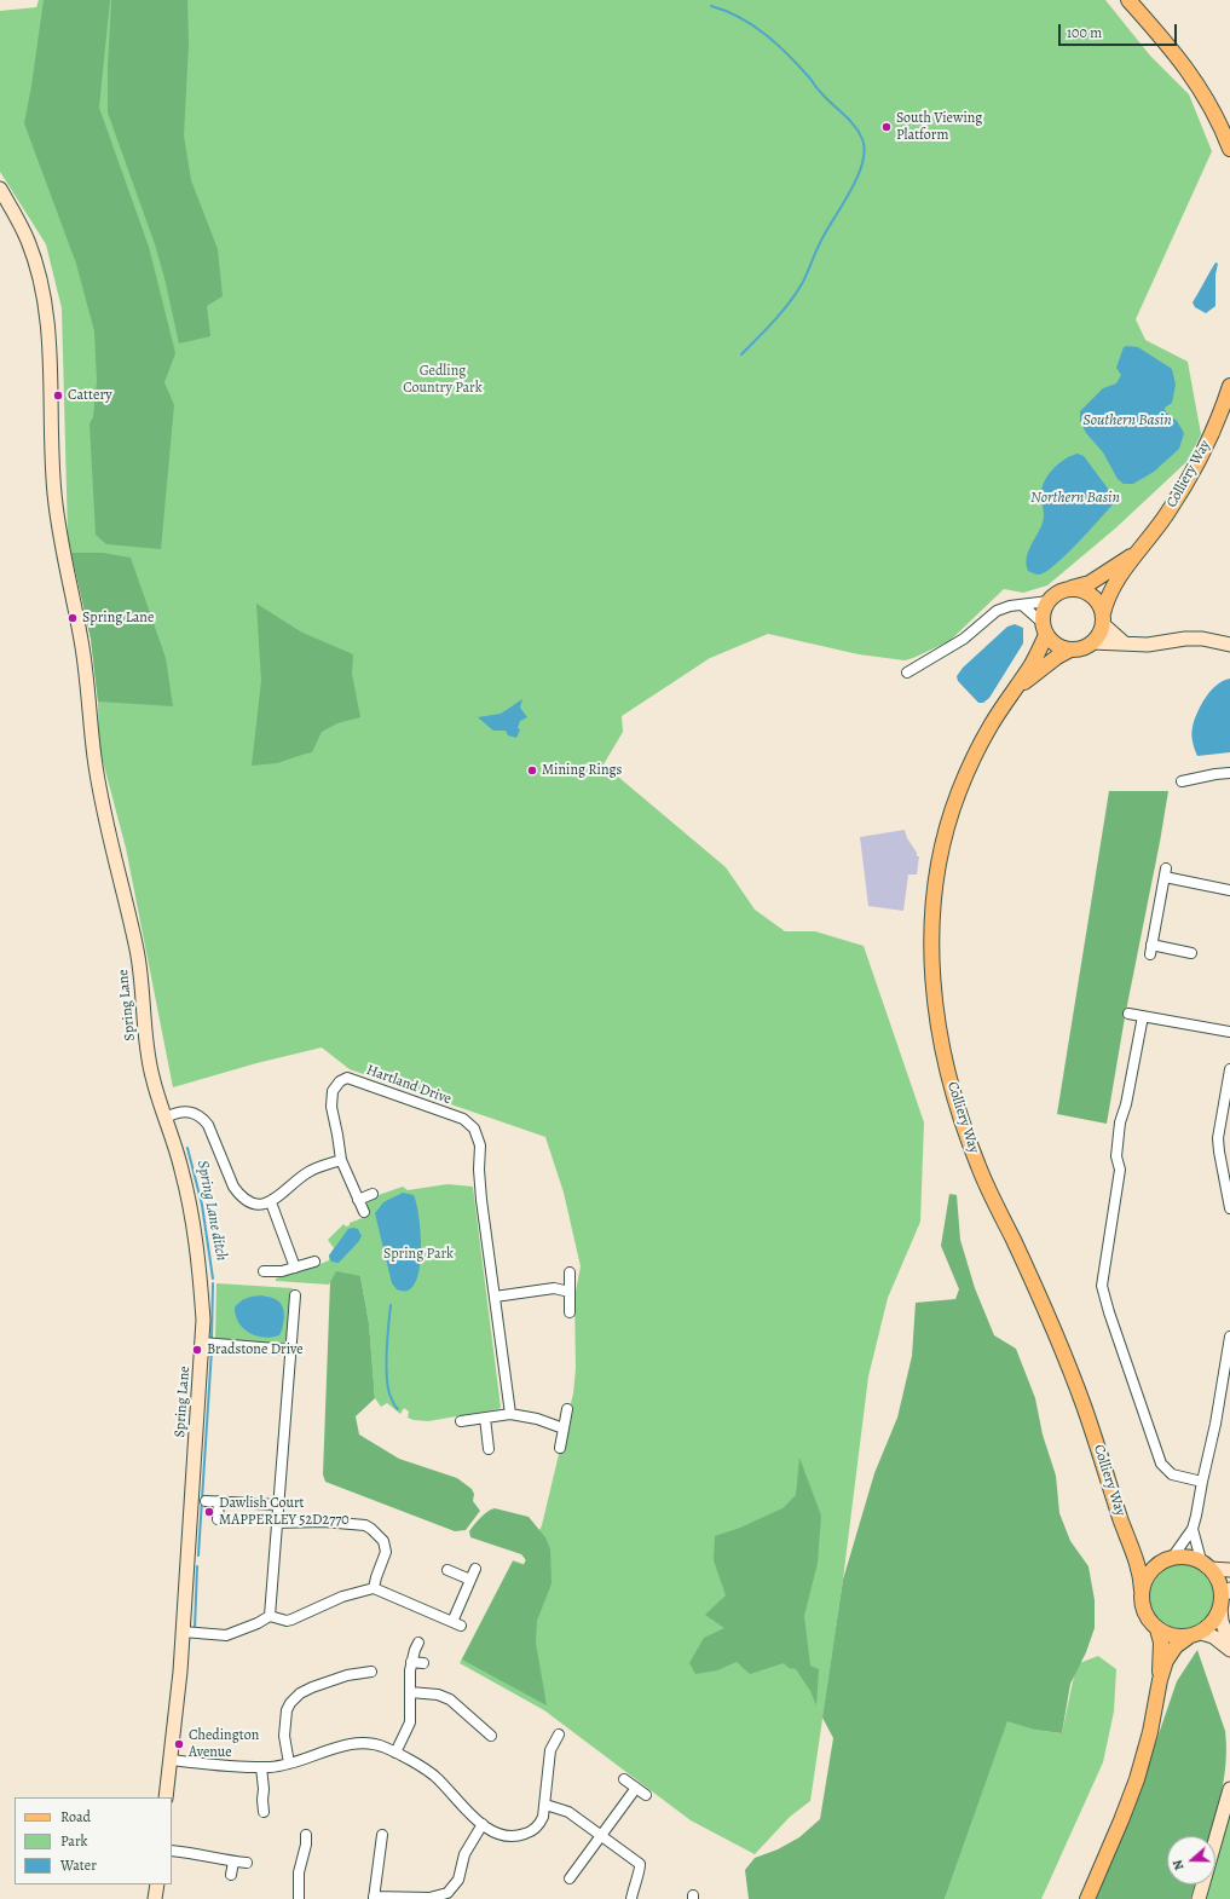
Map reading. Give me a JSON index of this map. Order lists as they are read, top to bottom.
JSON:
{
  "streets": {
    "main road": ["Colliery Way"],
    "street": ["Spring Lane", "Hartland Drive"]
  },
  "water": ["Southern Basin", "Northern Basin", "Spring Lane ditch"],
  "parks": ["Gedling Country Park", "Spring Park"],
  "places": [
    "South Viewing Platform",
    "Cattery",
    "Spring Lane",
    "Mining Rings",
    "Bradstone Drive",
    "Dawlish Court MAPPERLEY 52D2770",
    "Chedington Avenue"
  ],
  "legend": ["Road", "Park", "Water"],
  "scale_bar": "100 m",
  "north": "left"
}
